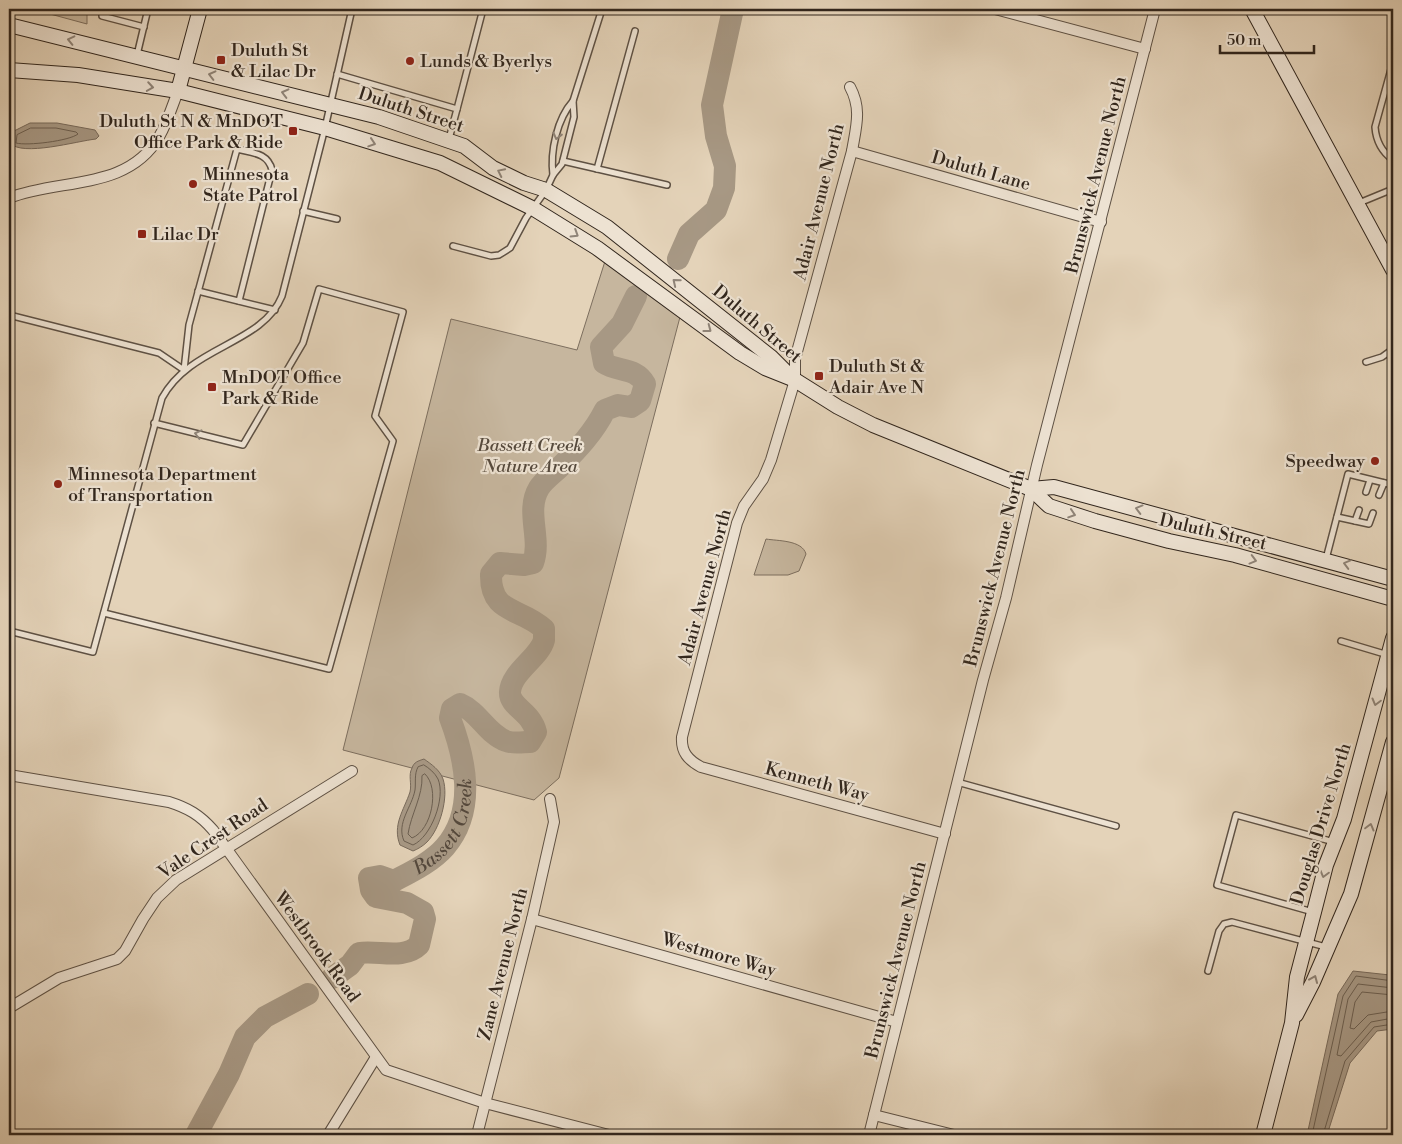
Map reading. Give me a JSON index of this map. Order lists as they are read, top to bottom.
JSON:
{
  "streets": {
    "street": [
      "Duluth Street",
      "Duluth Lane",
      "Brunswick Avenue North",
      "Adair Avenue North",
      "Kenneth Way",
      "Douglas Drive North",
      "Vale Crest Road",
      "Westbrook Road",
      "Westmore Way",
      "Zane Avenue North"
    ]
  },
  "crossings": [
    ["Duluth Street", "Brunswick Avenue North"],
    ["Duluth Street", "Adair Avenue North"],
    ["Duluth Lane", "Brunswick Avenue North"],
    ["Duluth Lane", "Adair Avenue North"],
    ["Brunswick Avenue North", "Kenneth Way"],
    ["Brunswick Avenue North", "Westmore Way"],
    ["Adair Avenue North", "Kenneth Way"],
    ["Vale Crest Road", "Westbrook Road"],
    ["Westbrook Road", "Zane Avenue North"],
    ["Westmore Way", "Zane Avenue North"]
  ],
  "water": ["Bassett Creek"],
  "parks": ["Bassett Creek Nature Area"],
  "places": {
    "transit": [
      "Duluth St & Lilac Dr",
      "Duluth St N & MnDOT Office Park & Ride",
      "Lilac Dr",
      "Duluth St & Adair Ave N",
      "MnDOT Office Park & Ride"
    ],
    "other": [
      "Lunds & Byerlys",
      "Minnesota State Patrol",
      "Speedway",
      "Minnesota Department of Transportation"
    ]
  },
  "scale_bar": "50 m"
}
